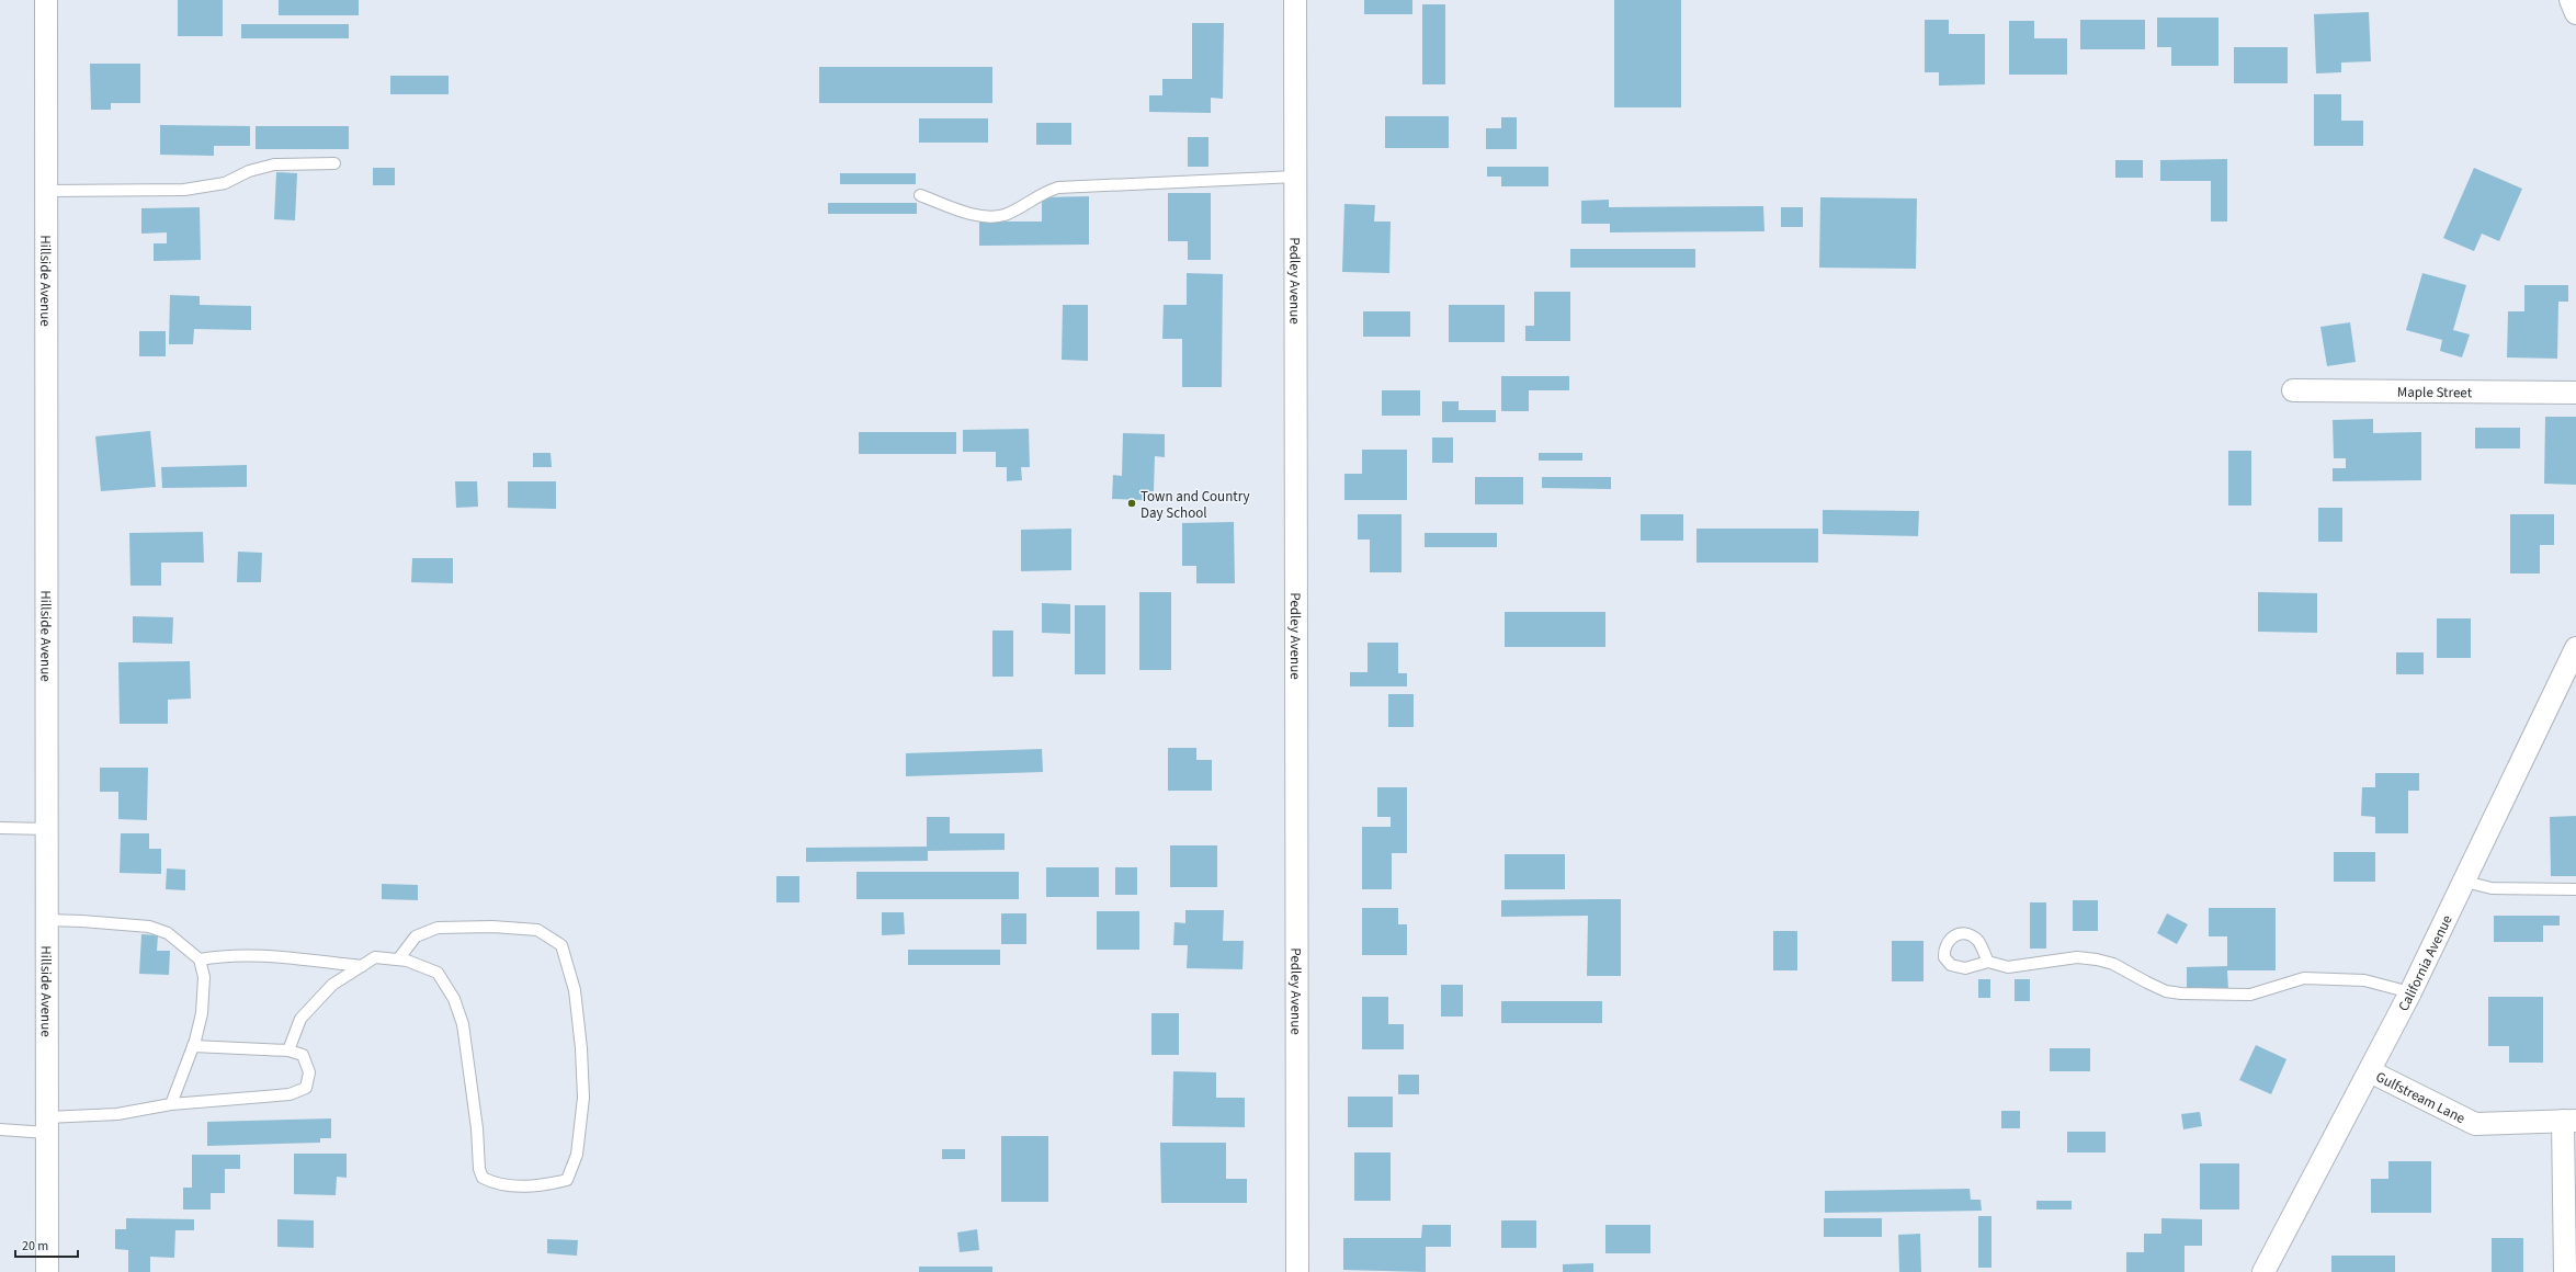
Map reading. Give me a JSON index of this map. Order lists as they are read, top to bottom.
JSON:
{
  "streets": {
    "street": [
      "Hillside Avenue",
      "Pedley Avenue",
      "Maple Street",
      "California Avenue",
      "Gulfstream Lane"
    ]
  },
  "crossings": [
    ["California Avenue", "Gulfstream Lane"]
  ],
  "places": ["Town and Country Day School"],
  "scale_bar": "20 m"
}
